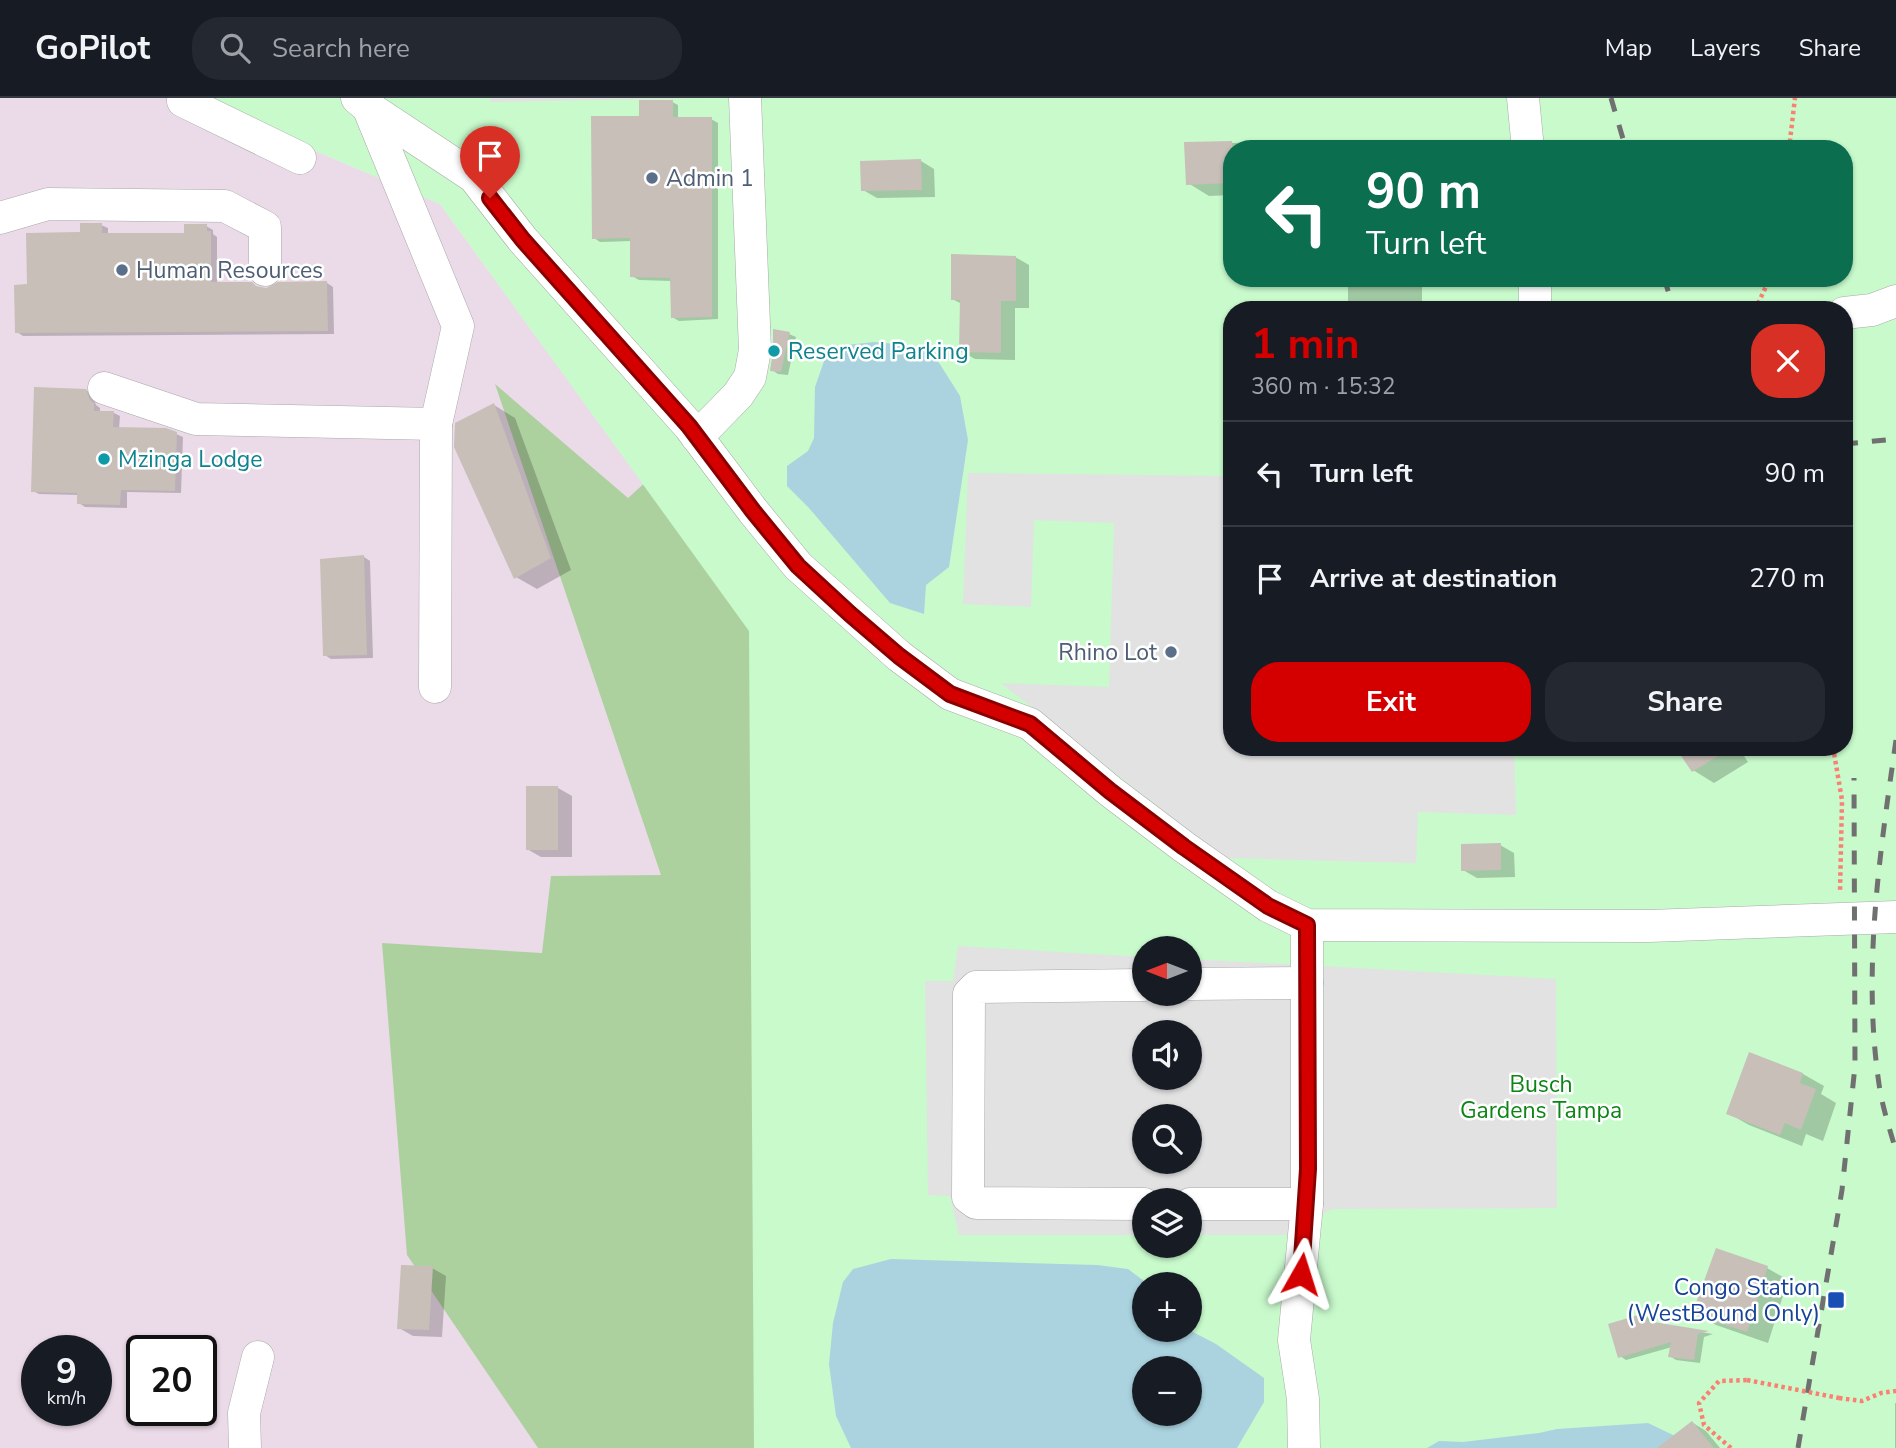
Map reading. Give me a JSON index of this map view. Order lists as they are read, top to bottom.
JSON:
{
  "parks": ["Busch Gardens Tampa"],
  "places": {
    "other": [
      "Admin 1",
      "Human Resources",
      "Reserved Parking",
      "Mzinga Lodge",
      "Rhino Lot"
    ],
    "transit": ["Congo Station (WestBound Only)"]
  },
  "north": "left",
  "page": {
    "header": "GoPilot",
    "search": "Search here",
    "nav": ["Map", "Layers", "Share"],
    "turn": ["90 m", "Turn left"],
    "heading": ["1 min", "360 m · 15:32"],
    "list": [
      {
        "name": "Turn left",
        "value": "90 m"
      },
      {
        "name": "Arrive at destination",
        "value": "270 m"
      }
    ],
    "buttons": ["Exit", "Share"],
    "map_buttons": ["+", "−"],
    "speed": "9 km/h",
    "limit": "20"
  }
}
